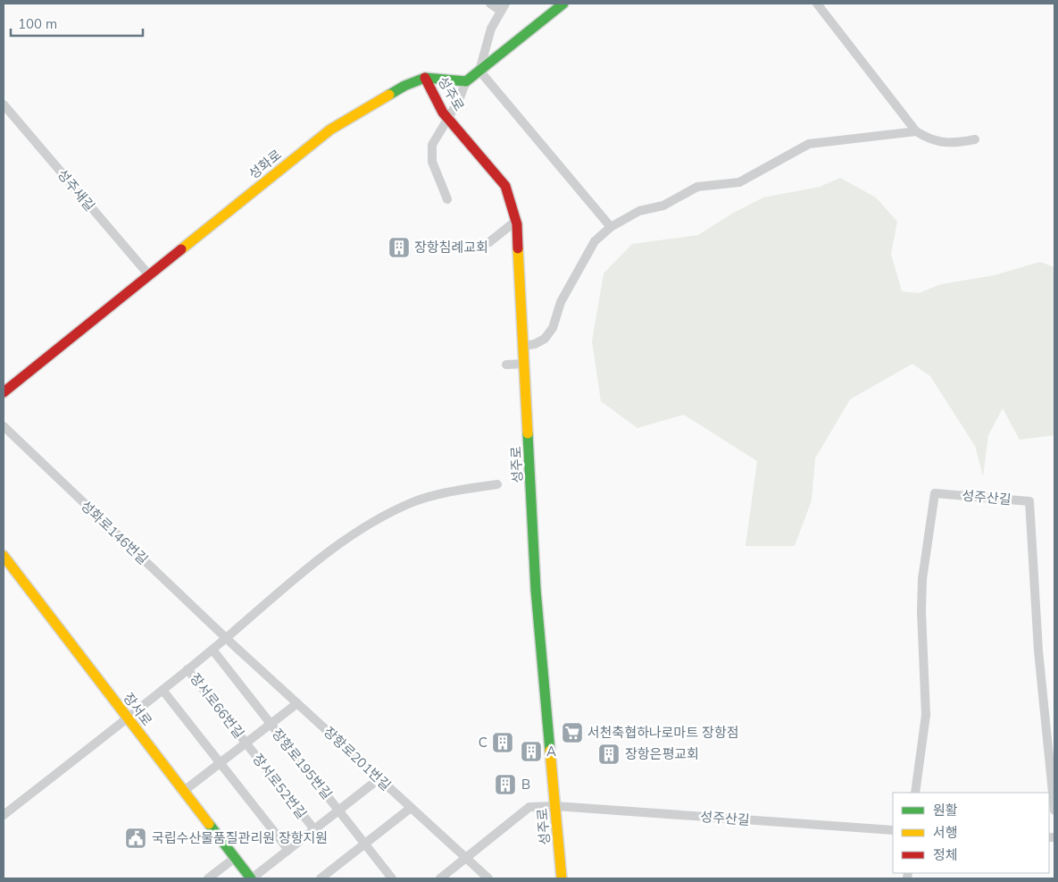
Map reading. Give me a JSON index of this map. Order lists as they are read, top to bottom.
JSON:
{
  "streets": {
    "street": [
      "성주로",
      "성화로",
      "성주새길",
      "성주산길",
      "성화로146번길",
      "장서로66번길",
      "장서로",
      "장항로201번길",
      "장항로195번길",
      "장서로52번길"
    ]
  },
  "crossings": [
    ["성주로", "성화로"],
    ["성주로", "성주산길"],
    ["성화로", "성주새길"],
    ["성주산길", "장항로201번길"],
    ["성화로146번길", "장항로201번길"],
    ["장서로66번길", "장서로52번길"],
    ["장서로", "장서로52번길"],
    ["장항로201번길", "장서로52번길"],
    ["장항로195번길", "장서로52번길"]
  ],
  "places": {
    "building": [
      "장항침례교회",
      "C",
      "A",
      "장항은평교회",
      "B"
    ],
    "supermarket": ["서천축협하나로마트 장항점"],
    "public building": ["국립수산물품질관리원 장항지원"]
  },
  "legend": ["원활", "서행", "정체"],
  "scale_bar": "100 m"
}
